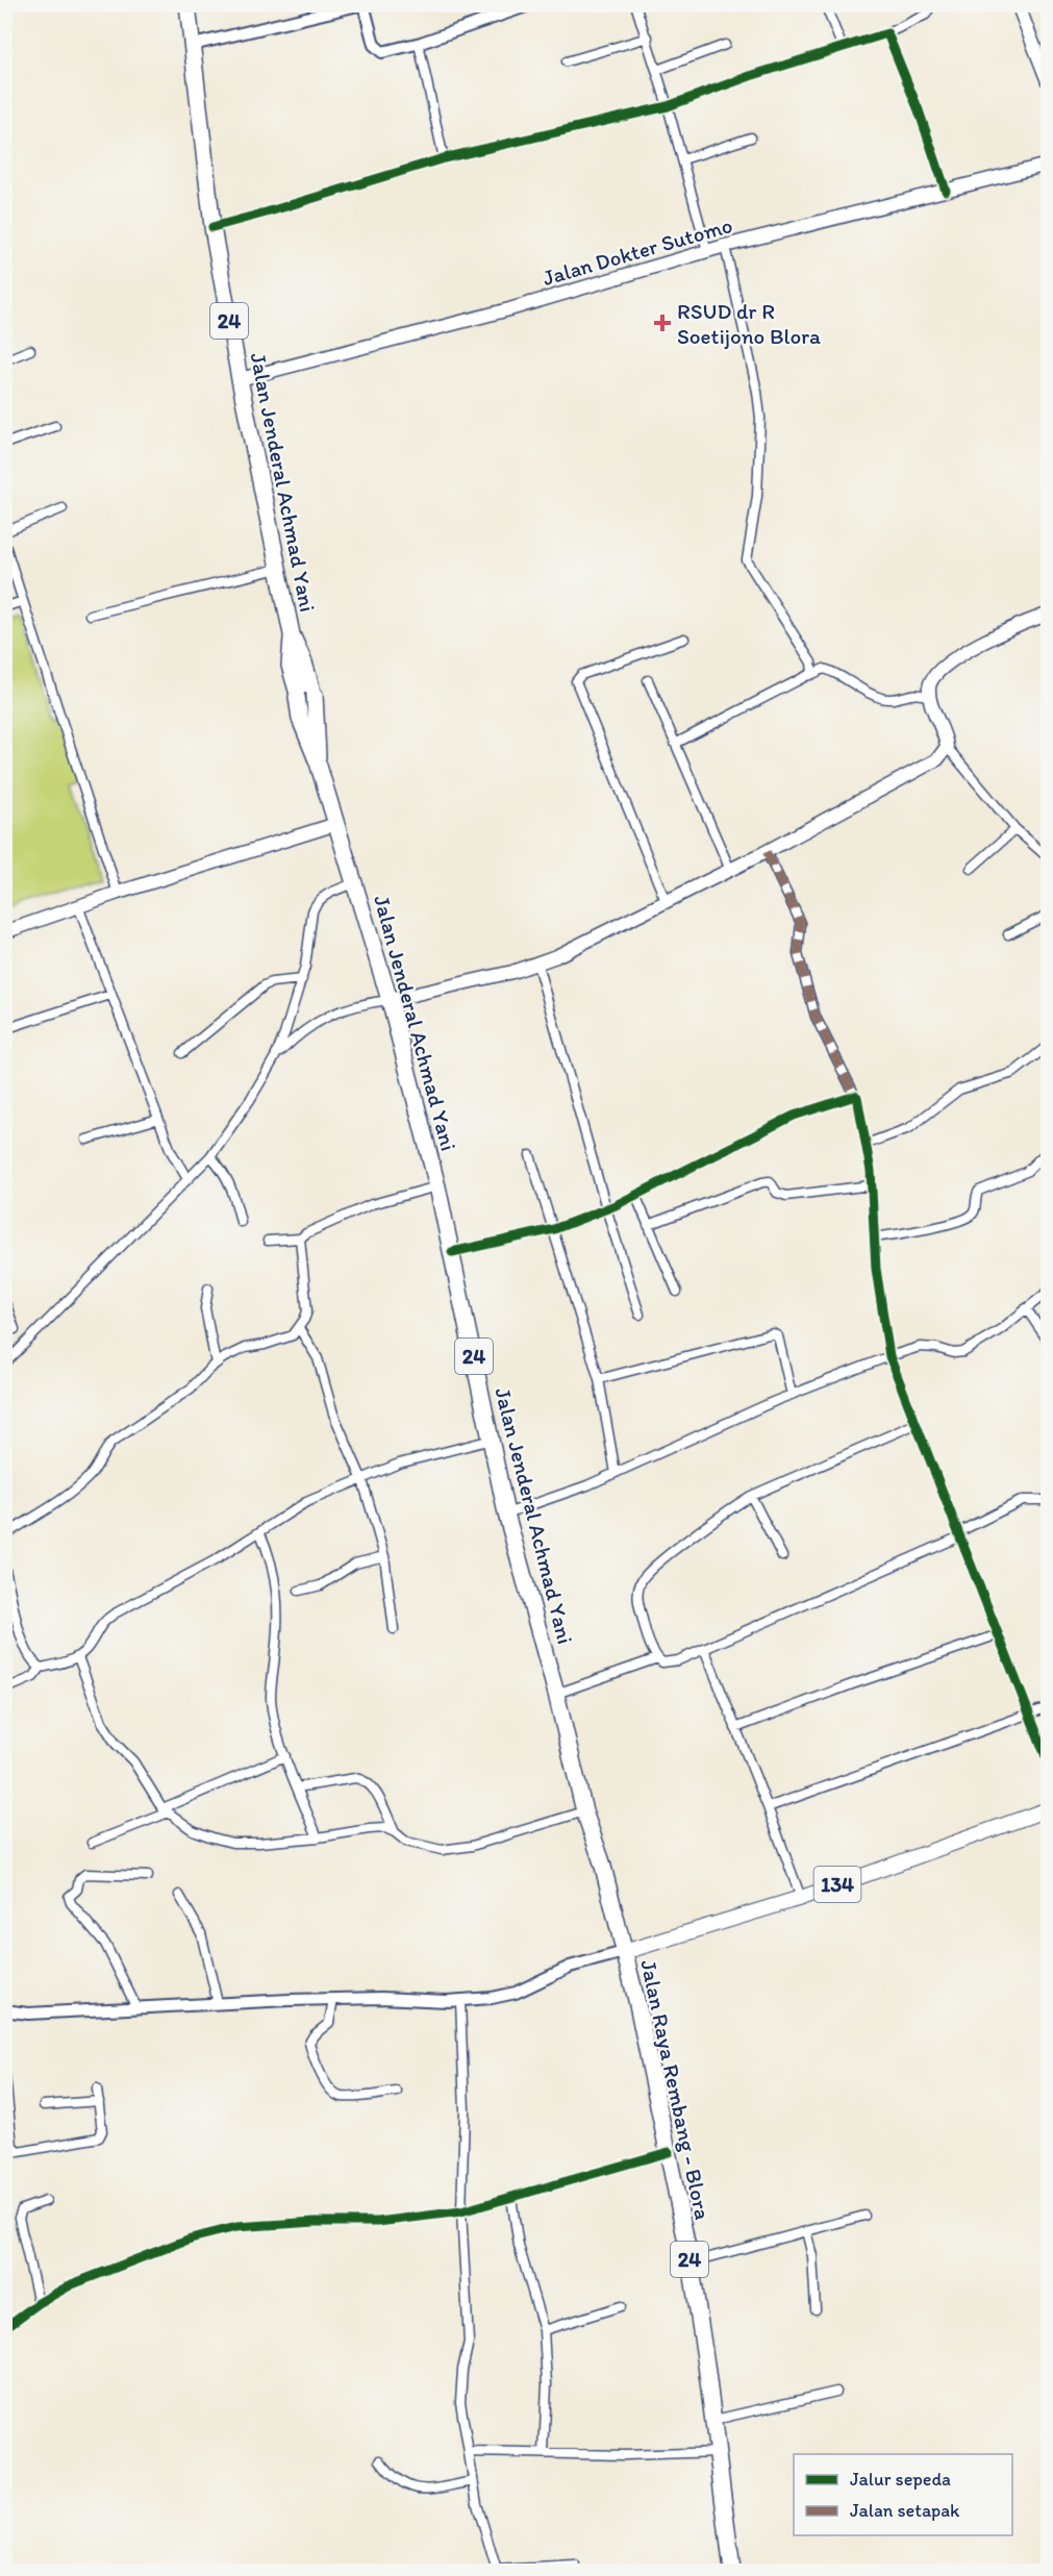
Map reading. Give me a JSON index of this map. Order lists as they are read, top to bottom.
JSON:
{
  "streets": {
    "highway": ["24", "Jalan Jenderal Achmad Yani", "Jalan Raya Rembang - Blora"],
    "main road": ["Jalan Dokter Sutomo", "134"]
  },
  "crossings": [
    ["Jalan Dokter Sutomo", "Jalan Jenderal Achmad Yani"],
    ["Jalan Jenderal Achmad Yani", "134"],
    ["Jalan Jenderal Achmad Yani", "Jalan Raya Rembang - Blora"],
    ["134", "Jalan Raya Rembang - Blora"]
  ],
  "places": {
    "health": ["RSUD dr R Soetijono Blora"]
  },
  "legend": ["Jalur sepeda", "Jalan setapak"]
}
